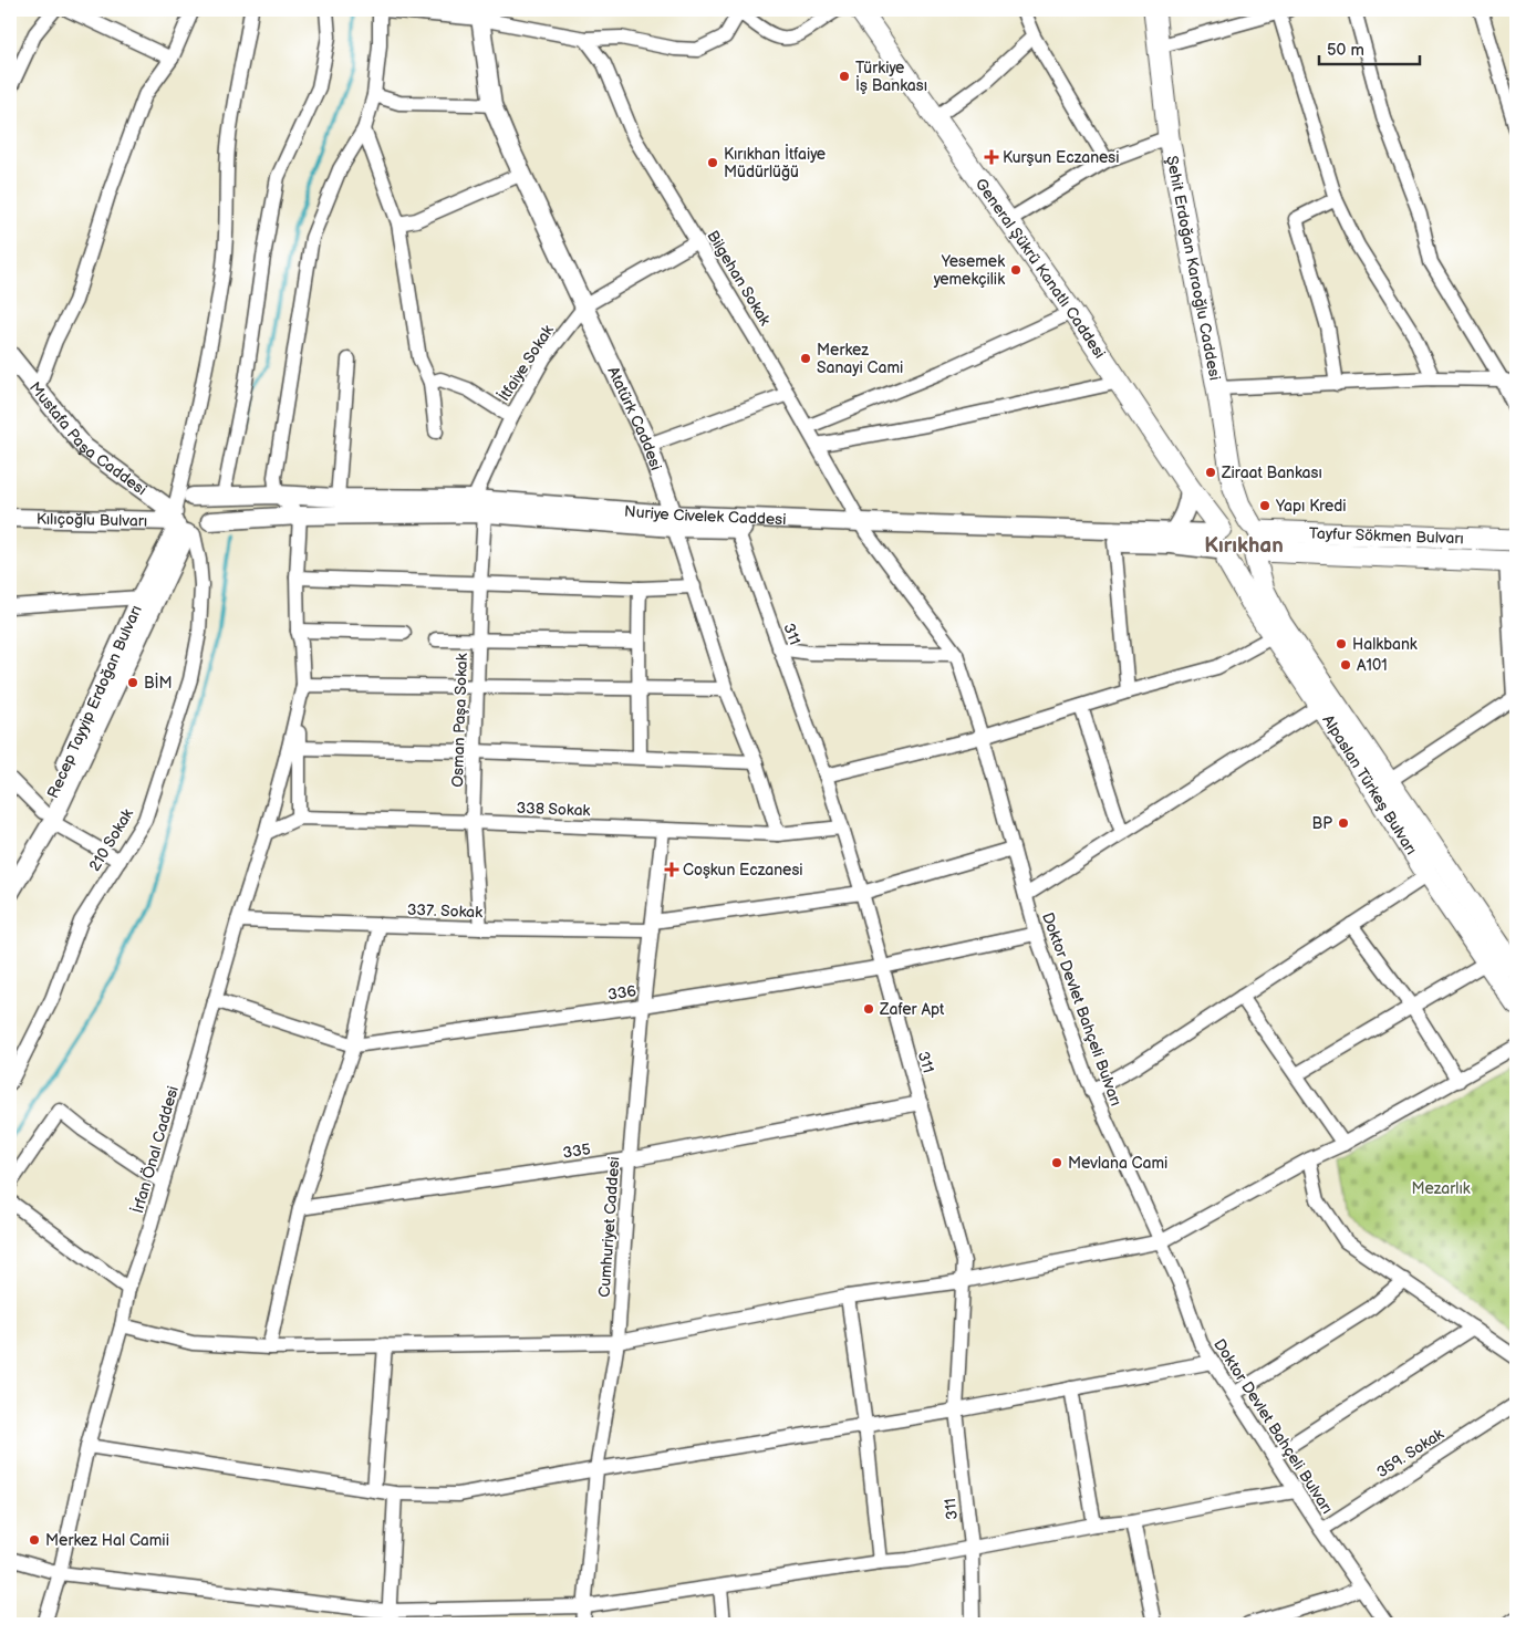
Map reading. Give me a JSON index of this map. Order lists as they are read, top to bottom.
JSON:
{
  "streets": {
    "main road": [
      "General Şükrü Kanatlı Caddesi",
      "Şehit Erdoğan Karaoğlu Caddesi",
      "Nuriye Civelek Caddesi",
      "Tayfur Sökmen Bulvarı",
      "Alpaslan Türkeş Bulvarı"
    ],
    "street": [
      "Bilgehan Sokak",
      "İtfaiye Sokak",
      "Atatürk Caddesi",
      "Mustafa Paşa Caddesi",
      "Kılıçoğlu Bulvarı",
      "311",
      "Recep Tayyip Erdoğan Bulvarı",
      "Osman Paşa Sokak",
      "338 Sokak",
      "210 Sokak",
      "337. Sokak",
      "336",
      "Doktor Devlet Bahçeli Bulvarı",
      "İrfan Önal Caddesi",
      "335",
      "Cumhuriyet Caddesi",
      "359. Sokak"
    ]
  },
  "crossings": [
    ["General Şükrü Kanatlı Caddesi", "Nuriye Civelek Caddesi"],
    ["General Şükrü Kanatlı Caddesi", "Alpaslan Türkeş Bulvarı"],
    ["Şehit Erdoğan Karaoğlu Caddesi", "Nuriye Civelek Caddesi"],
    ["Şehit Erdoğan Karaoğlu Caddesi", "Tayfur Sökmen Bulvarı"],
    ["Şehit Erdoğan Karaoğlu Caddesi", "Alpaslan Türkeş Bulvarı"],
    ["Bilgehan Sokak", "İtfaiye Sokak"],
    ["Bilgehan Sokak", "Nuriye Civelek Caddesi"],
    ["Bilgehan Sokak", "Doktor Devlet Bahçeli Bulvarı"],
    ["İtfaiye Sokak", "Atatürk Caddesi"],
    ["İtfaiye Sokak", "Nuriye Civelek Caddesi"],
    ["Atatürk Caddesi", "Nuriye Civelek Caddesi"],
    ["Atatürk Caddesi", "338 Sokak"],
    ["Mustafa Paşa Caddesi", "Nuriye Civelek Caddesi"],
    ["Mustafa Paşa Caddesi", "Kılıçoğlu Bulvarı"],
    ["Mustafa Paşa Caddesi", "Recep Tayyip Erdoğan Bulvarı"],
    ["Mustafa Paşa Caddesi", "210 Sokak"],
    ["Nuriye Civelek Caddesi", "Kılıçoğlu Bulvarı"],
    ["Nuriye Civelek Caddesi", "Tayfur Sökmen Bulvarı"],
    ["Nuriye Civelek Caddesi", "311"],
    ["Nuriye Civelek Caddesi", "Recep Tayyip Erdoğan Bulvarı"],
    ["Nuriye Civelek Caddesi", "Osman Paşa Sokak"],
    ["Nuriye Civelek Caddesi", "Alpaslan Türkeş Bulvarı"],
    ["Nuriye Civelek Caddesi", "210 Sokak"],
    ["Nuriye Civelek Caddesi", "Doktor Devlet Bahçeli Bulvarı"],
    ["Nuriye Civelek Caddesi", "İrfan Önal Caddesi"],
    ["Kılıçoğlu Bulvarı", "Recep Tayyip Erdoğan Bulvarı"],
    ["Kılıçoğlu Bulvarı", "210 Sokak"],
    ["Tayfur Sökmen Bulvarı", "Alpaslan Türkeş Bulvarı"],
    ["311", "338 Sokak"],
    ["311", "337. Sokak"],
    ["311", "336"],
    ["311", "335"],
    ["Recep Tayyip Erdoğan Bulvarı", "210 Sokak"],
    ["Osman Paşa Sokak", "338 Sokak"],
    ["Osman Paşa Sokak", "337. Sokak"],
    ["338 Sokak", "İrfan Önal Caddesi"],
    ["338 Sokak", "Cumhuriyet Caddesi"],
    ["337. Sokak", "Doktor Devlet Bahçeli Bulvarı"],
    ["337. Sokak", "İrfan Önal Caddesi"],
    ["337. Sokak", "Cumhuriyet Caddesi"],
    ["336", "Doktor Devlet Bahçeli Bulvarı"],
    ["336", "İrfan Önal Caddesi"],
    ["336", "Cumhuriyet Caddesi"],
    ["Doktor Devlet Bahçeli Bulvarı", "359. Sokak"],
    ["335", "Cumhuriyet Caddesi"]
  ],
  "districts": ["Kırıkhan"],
  "parks": ["Mezarlık"],
  "places": {
    "other": [
      "Türkiye İş Bankası",
      "Kırıkhan İtfaiye Müdürlüğü",
      "Yesemek yemekçilik",
      "Merkez Sanayi Cami",
      "Ziraat Bankası",
      "Yapı Kredi",
      "Halkbank",
      "A101",
      "BİM",
      "BP",
      "Zafer Apt",
      "Mevlana Cami",
      "Merkez Hal Camii"
    ],
    "health": ["Kurşun Eczanesi", "Coşkun Eczanesi"]
  },
  "scale_bar": "50 m"
}
